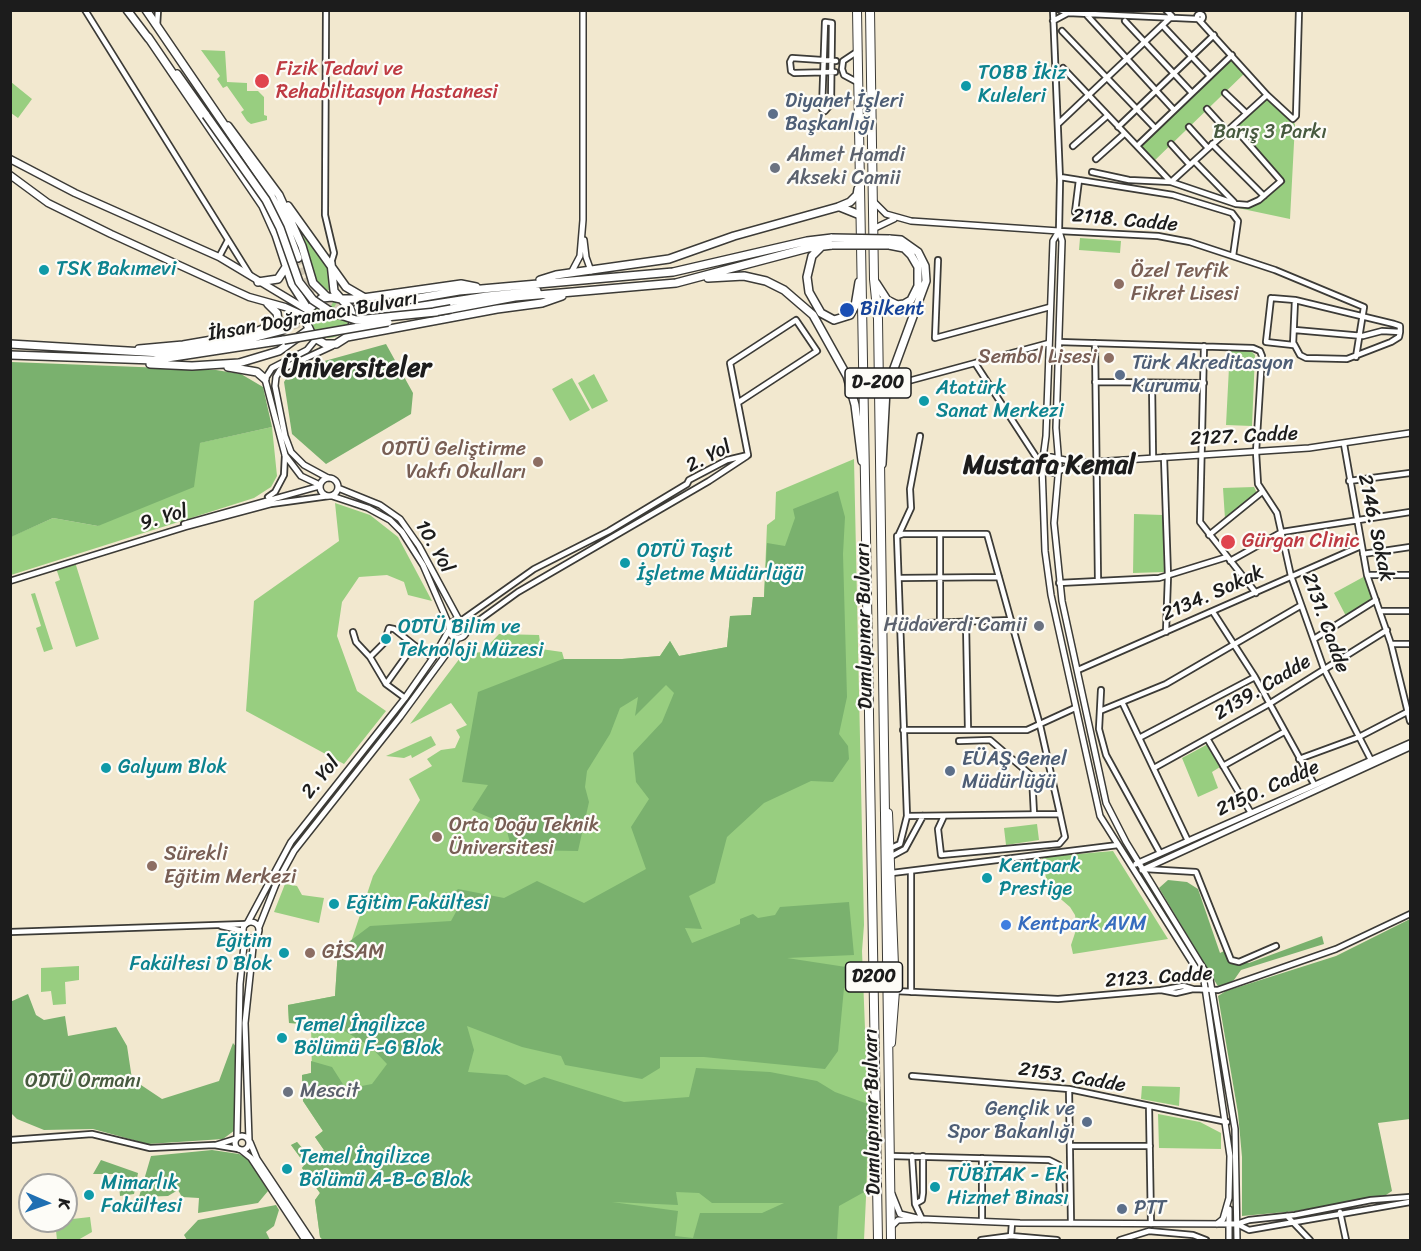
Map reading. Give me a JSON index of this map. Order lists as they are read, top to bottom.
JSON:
{
  "streets": {
    "highway": ["D-200", "Dumlupınar Bulvarı", "D200"],
    "main road": ["İhsan Doğramacı Bulvarı"],
    "street": [
      "2118. Cadde",
      "2127. Cadde",
      "2. Yol",
      "9. Yol",
      "2146. Sokak",
      "10. Yol",
      "2134. Sokak",
      "2131. Cadde",
      "2139. Cadde",
      "2150. Cadde",
      "2123. Cadde",
      "2153. Cadde"
    ]
  },
  "crossings": [
    ["2127. Cadde", "2146. Sokak"],
    ["2127. Cadde", "2131. Cadde"],
    ["2. Yol", "10. Yol"],
    ["9. Yol", "10. Yol"],
    ["2146. Sokak", "2134. Sokak"],
    ["2146. Sokak", "2139. Cadde"],
    ["2134. Sokak", "2131. Cadde"],
    ["2131. Cadde", "2139. Cadde"],
    ["2131. Cadde", "2150. Cadde"]
  ],
  "districts": ["Üniversiteler", "Mustafa Kemal"],
  "parks": ["Barış 3 Parkı", "ODTÜ Ormanı"],
  "places": [
    "Fizik Tedavi ve Rehabilitasyon Hastanesi",
    "TOBB İkiz Kuleleri",
    "Diyanet İşleri Başkanlığı",
    "Ahmet Hamdi Akseki Camii",
    "TSK Bakımevi",
    "Özel Tevfik Fikret Lisesi",
    "Bilkent",
    "Sembol Lisesi",
    "Türk Akreditasyon Kurumu",
    "Atatürk Sanat Merkezi",
    "ODTÜ Geliştirme Vakfı Okulları",
    "Gürgan Clinic",
    "ODTÜ Taşıt İşletme Müdürlüğü",
    "Hüdaverdi Camii",
    "ODTÜ Bilim ve Teknoloji Müzesi",
    "Galyum Blok",
    "EÜAŞ Genel Müdürlüğü",
    "Orta Doğu Teknik Üniversitesi",
    "Sürekli Eğitim Merkezi",
    "Kentpark Prestige",
    "Eğitim Fakültesi",
    "Kentpark AVM",
    "Eğitim Fakültesi D Blok",
    "GİSAM",
    "Temel İngilizce Bölümü F-G Blok",
    "Mescit",
    "Gençlik ve Spor Bakanlığı",
    "Temel İngilizce Bölümü A-B-C Blok",
    "TÜBİTAK - Ek Hizmet Binası",
    "Mimarlık Fakültesi",
    "PTT"
  ],
  "north": "right"
}
